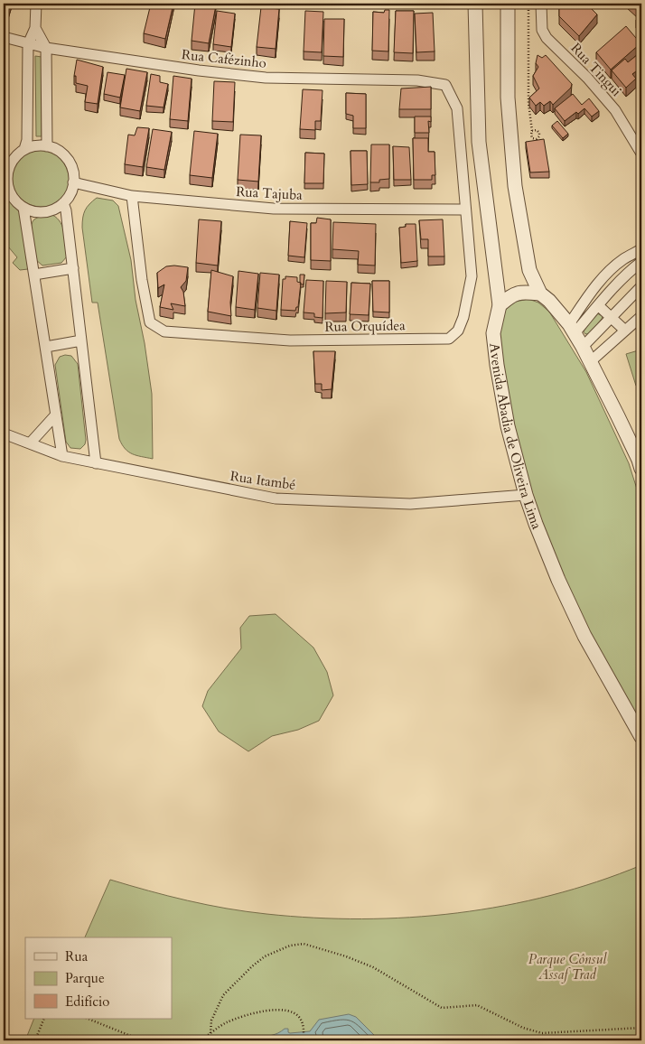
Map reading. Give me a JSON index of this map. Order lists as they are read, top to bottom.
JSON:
{
  "streets": {
    "street": [
      "Rua Cafézinho",
      "Rua Tingui",
      "Rua Tajuba",
      "Rua Orquídea",
      "Avenida Abadia de Oliveira Lima",
      "Rua Itambé"
    ]
  },
  "crossings": [
    ["Rua Cafézinho", "Rua Orquídea"],
    ["Rua Tajuba", "Rua Orquídea"],
    ["Avenida Abadia de Oliveira Lima", "Rua Itambé"]
  ],
  "parks": ["Parque Cônsul Assaf Trad"],
  "legend": ["Rua", "Parque", "Edifício"]
}
